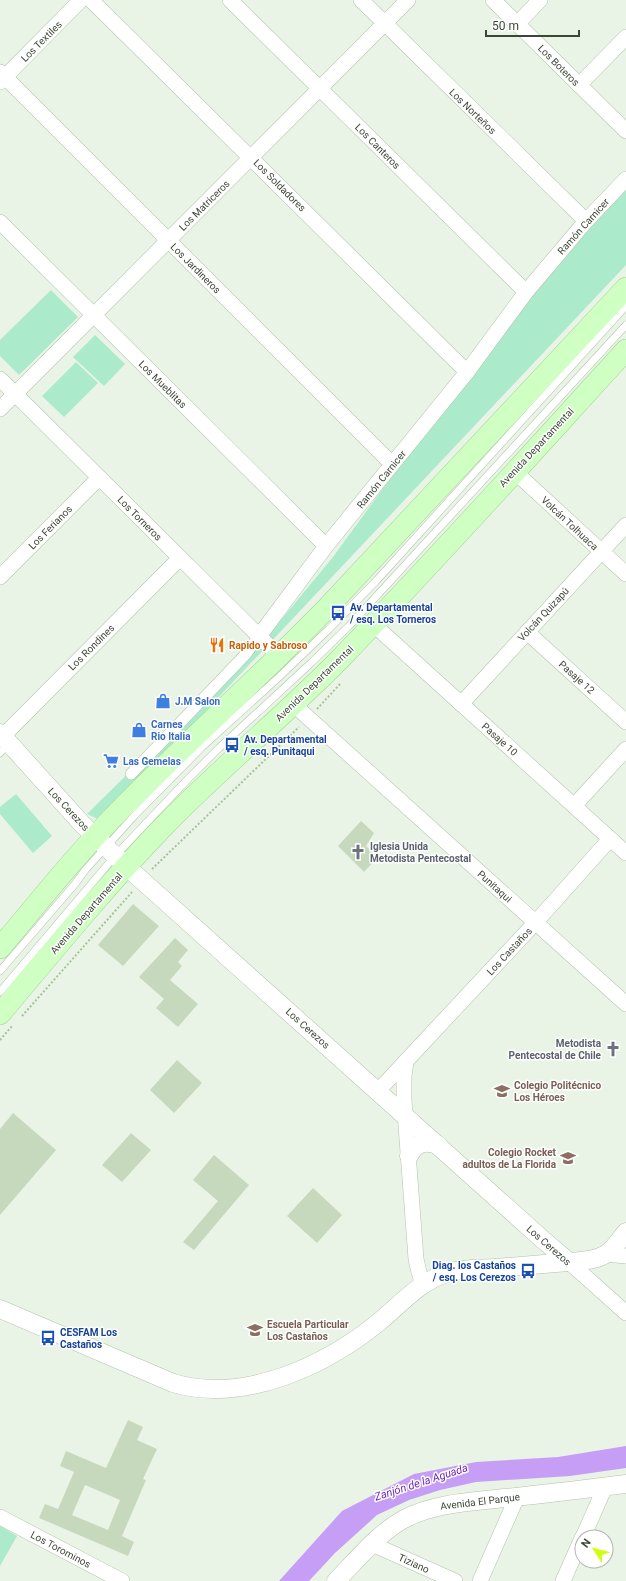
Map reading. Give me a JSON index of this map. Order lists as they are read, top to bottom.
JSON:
{
  "streets": {
    "main road": ["Avenida Departamental"],
    "street": [
      "Los Textiles",
      "Los Boteros",
      "Los Norteños",
      "Los Canteros",
      "Los Soldadores",
      "Los Matriceros",
      "Ramón Carnicer",
      "Los Jardineros",
      "Los Mueblitas",
      "Los Torneros",
      "Volcán Tolhuaca",
      "Los Ferianos",
      "Volcán Quizapú",
      "Los Rondines",
      "Pasaje 12",
      "Pasaje 10",
      "Los Cerezos",
      "Punitaqui",
      "Los Castaños",
      "Avenida El Parque",
      "Los Torominos",
      "Tiziano"
    ]
  },
  "crossings": [
    ["Los Textiles", "Los Jardineros"],
    ["Los Norteños", "Los Matriceros"],
    ["Los Norteños", "Ramón Carnicer"],
    ["Los Canteros", "Los Matriceros"],
    ["Los Canteros", "Ramón Carnicer"],
    ["Los Soldadores", "Los Matriceros"],
    ["Los Soldadores", "Ramón Carnicer"],
    ["Los Matriceros", "Los Jardineros"],
    ["Los Matriceros", "Los Mueblitas"],
    ["Los Matriceros", "Los Torneros"],
    ["Ramón Carnicer", "Los Jardineros"],
    ["Ramón Carnicer", "Los Mueblitas"],
    ["Ramón Carnicer", "Los Torneros"],
    ["Avenida Departamental", "Los Torneros"],
    ["Avenida Departamental", "Volcán Tolhuaca"],
    ["Avenida Departamental", "Pasaje 10"],
    ["Avenida Departamental", "Los Cerezos"],
    ["Avenida Departamental", "Punitaqui"],
    ["Los Torneros", "Los Ferianos"],
    ["Los Torneros", "Los Rondines"],
    ["Volcán Tolhuaca", "Volcán Quizapú"],
    ["Volcán Quizapú", "Pasaje 12"],
    ["Volcán Quizapú", "Pasaje 10"],
    ["Los Rondines", "Los Cerezos"],
    ["Pasaje 10", "Los Castaños"],
    ["Los Cerezos", "Los Castaños"],
    ["Punitaqui", "Los Castaños"],
    ["Avenida El Parque", "Tiziano"]
  ],
  "water": ["Zanjón de la Aguada"],
  "places": {
    "bus stop": [
      "Av. Departamental / esq. Los Torneros",
      "Av. Departamental / esq. Punitaqui",
      "Diag. los Castaños / esq. Los Cerezos",
      "CESFAM Los Castaños"
    ],
    "restaurant": ["Rapido y Sabroso"],
    "shop": ["J.M Salon", "Carnes Rio Italia"],
    "supermarket": ["Las Gemelas"],
    "church": ["Iglesia Unida Metodista Pentecostal", "Metodista Pentecostal de Chile"],
    "school or university": ["Colegio Politécnico Los Héroes", "Colegio Rocket adultos de La Florida", "Escuela Particular Los Castaños"]
  },
  "scale_bar": "50 m",
  "north": "top left"
}
